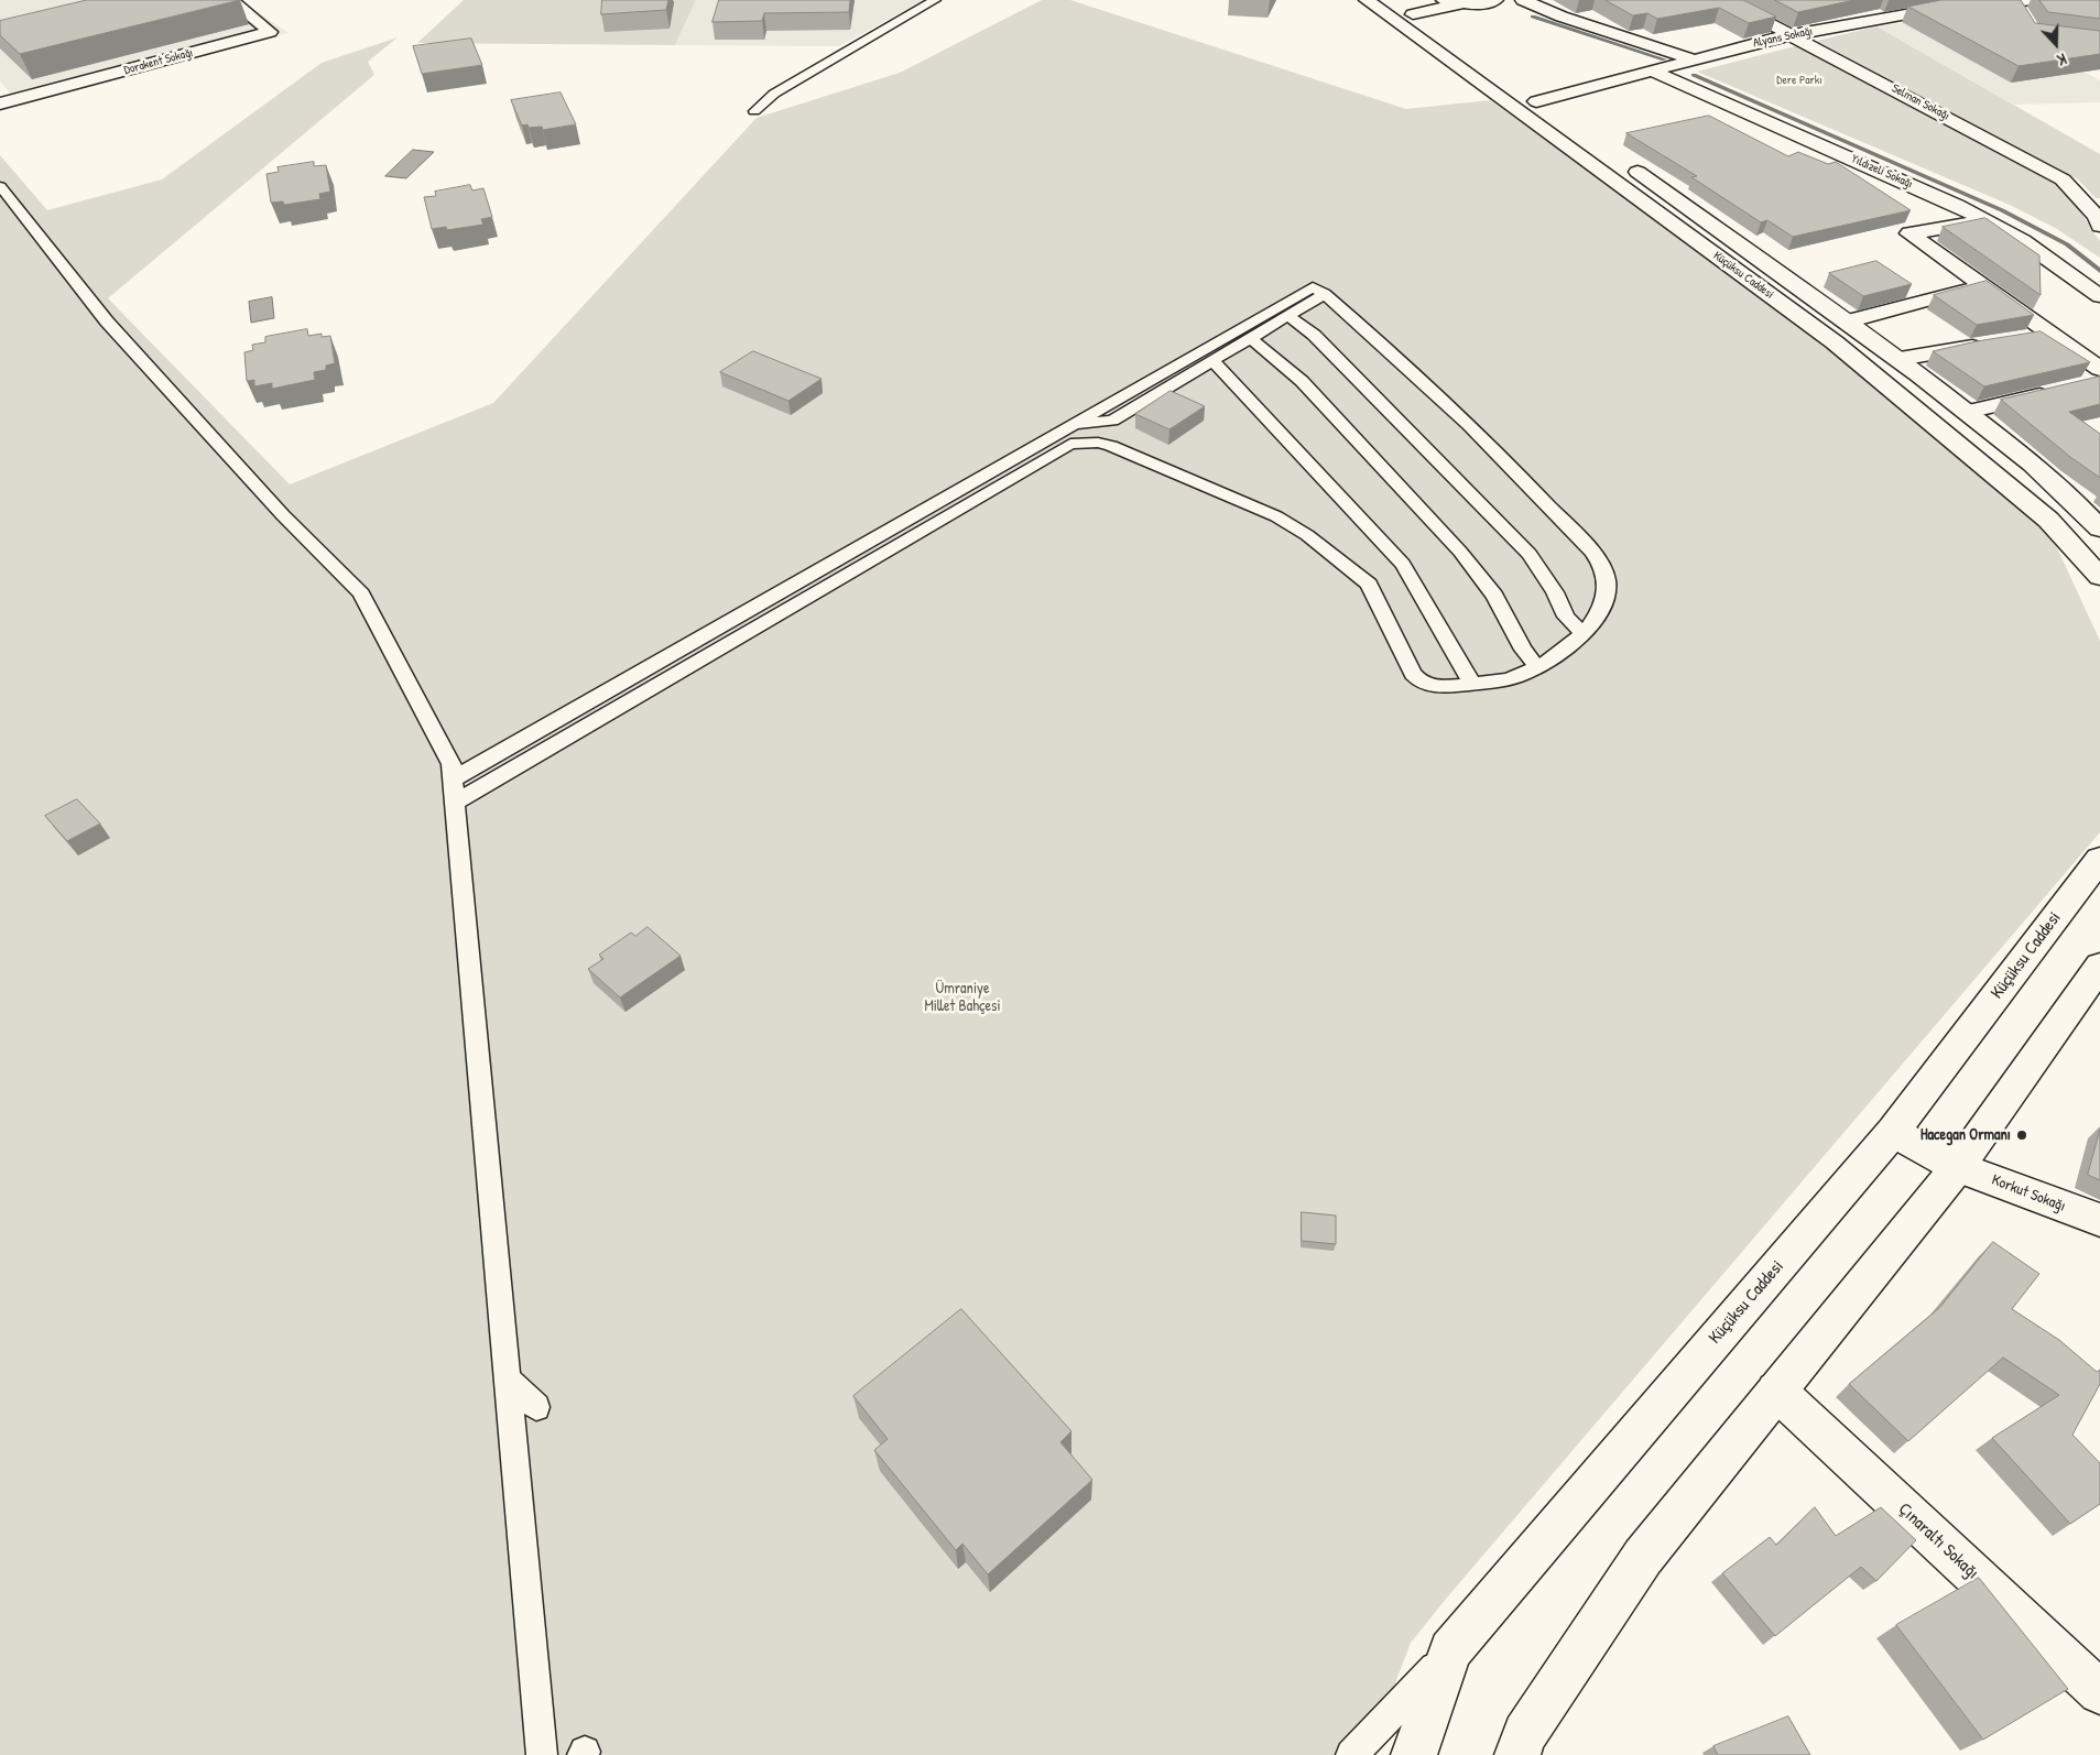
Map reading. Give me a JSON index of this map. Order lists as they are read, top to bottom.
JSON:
{
  "streets": {
    "street": [
      "Alyans Sokağı",
      "Dorakent Sokağı",
      "Selman Sokağı",
      "Yıldızeli Sokağı",
      "Küçüksu Caddesi",
      "Korkut Sokağı",
      "Çınaraltı Sokağı"
    ]
  },
  "crossings": [
    ["Alyans Sokağı", "Selman Sokağı"],
    ["Alyans Sokağı", "Yıldızeli Sokağı"],
    ["Alyans Sokağı", "Küçüksu Caddesi"],
    ["Küçüksu Caddesi", "Korkut Sokağı"]
  ],
  "parks": ["Dere Parkı", "Ümraniye Millet Bahçesi"],
  "places": ["Hacegan Ormanı"],
  "north": "bottom"
}
